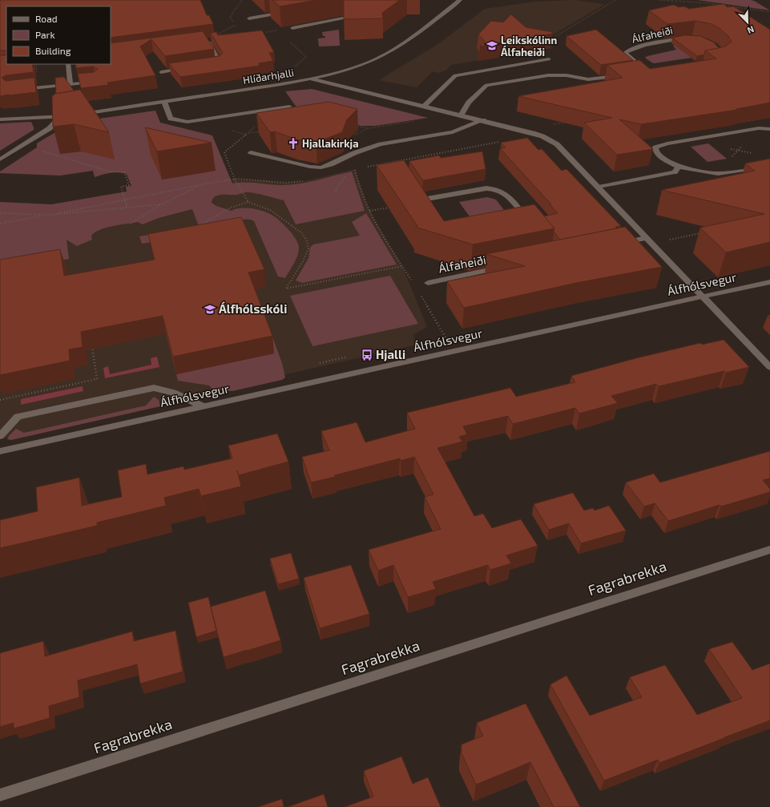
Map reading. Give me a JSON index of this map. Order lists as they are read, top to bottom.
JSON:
{
  "streets": {
    "street": [
      "Álfaheiði",
      "Hlíðarhjalli",
      "Álfhólsvegur",
      "Fagrabrekka"
    ]
  },
  "places": {
    "school or university": ["Leikskólinn Álfaheiði", "Álfhólsskóli"],
    "church": ["Hjallakirkja"],
    "bus stop": ["Hjalli"]
  },
  "legend": ["Road", "Park", "Building"],
  "north": "bottom right"
}
